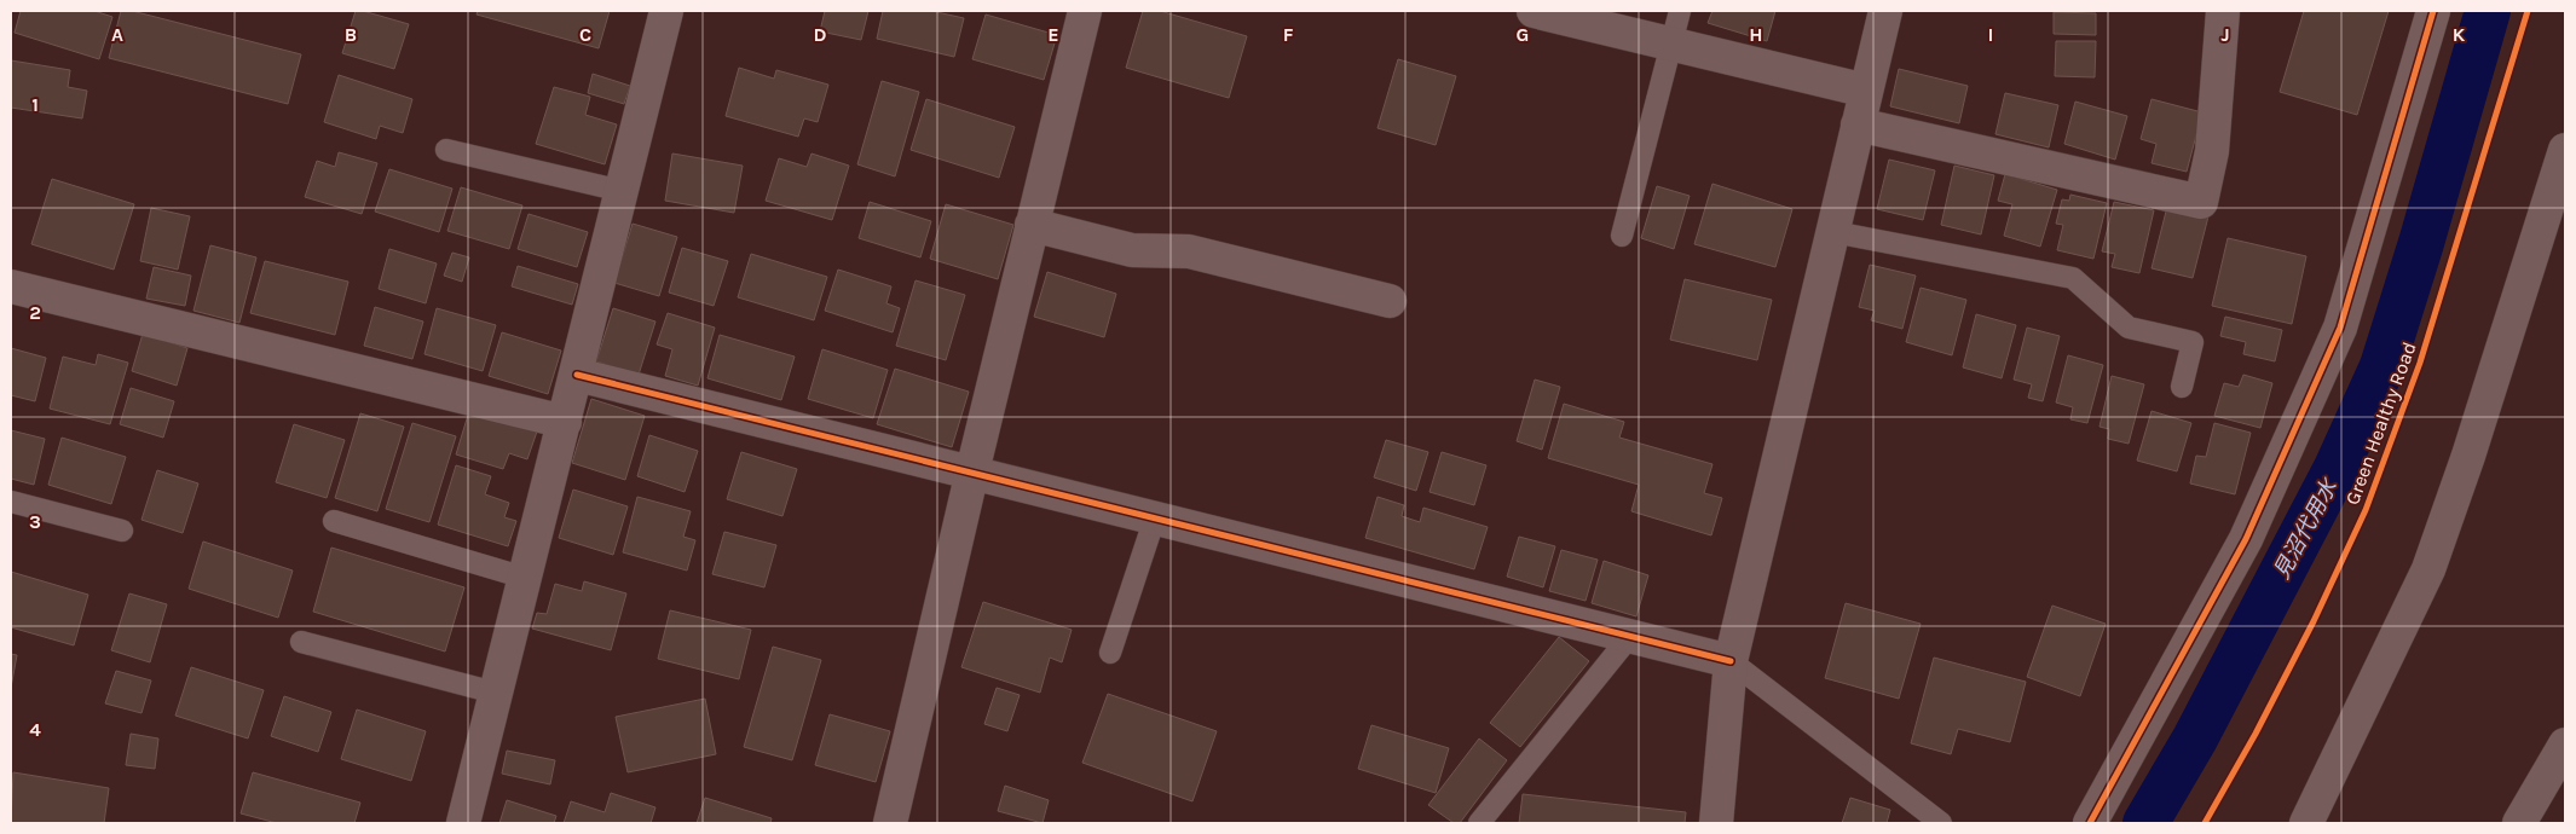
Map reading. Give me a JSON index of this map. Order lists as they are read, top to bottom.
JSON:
{
  "streets": {
    "cycle path": ["Green Healthy Road"]
  },
  "water": ["見沼代用水"],
  "grid": {
    "columns": [
      "A",
      "B",
      "C",
      "D",
      "E",
      "F",
      "G",
      "H",
      "I",
      "J",
      "K"
    ],
    "rows": [
      "1",
      "2",
      "3",
      "4"
    ]
  }
}
